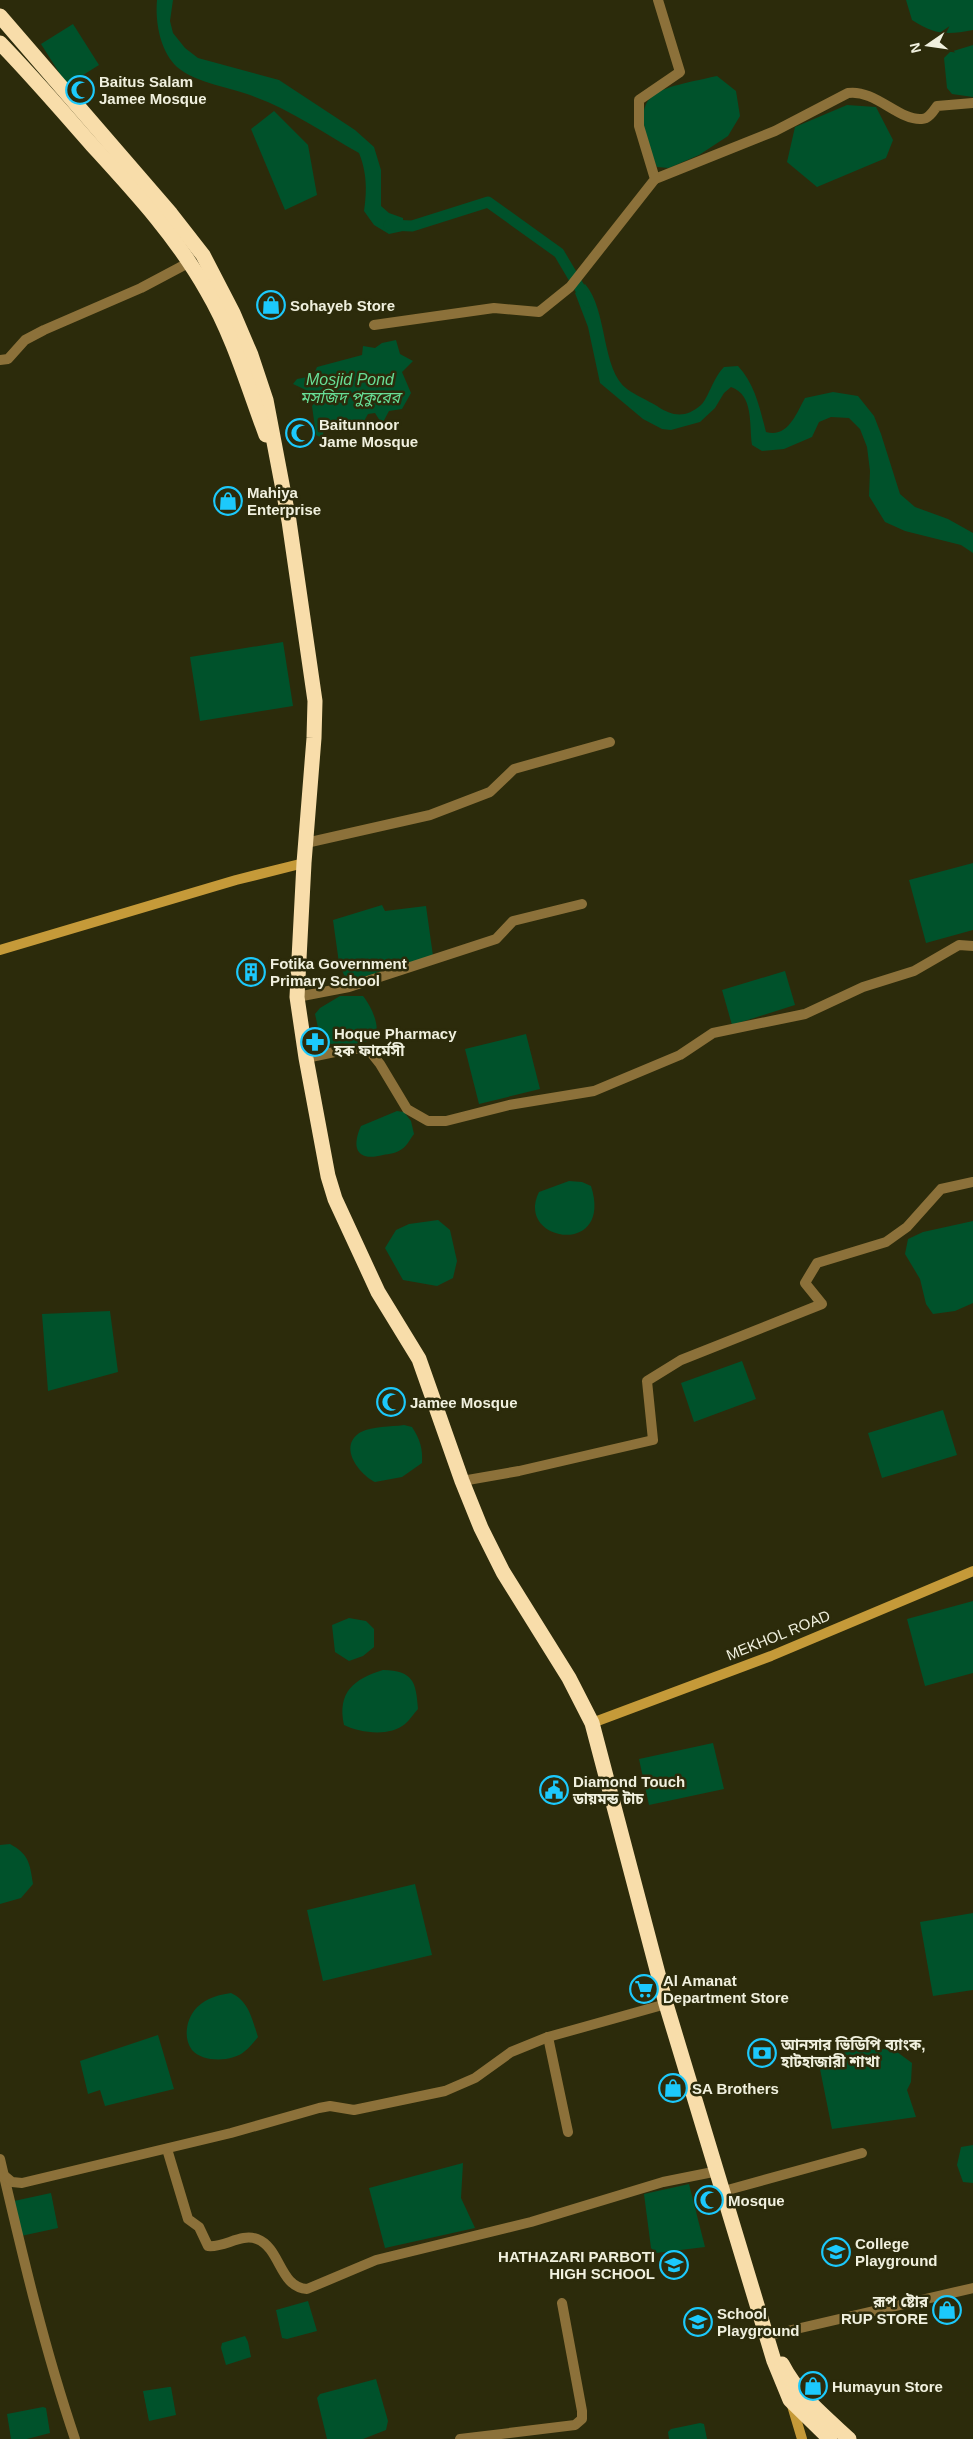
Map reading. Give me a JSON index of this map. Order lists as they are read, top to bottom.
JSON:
{
  "streets": {
    "street": ["MEKHOL ROAD"]
  },
  "water": ["Mosjid Pond মসজিদ পুকুরের"],
  "places": {
    "mosque": [
      "Baitus Salam Jamee Mosque",
      "Baitunnoor Jame Mosque",
      "Jamee Mosque",
      "Mosque"
    ],
    "shop": [
      "Sohayeb Store",
      "Mahiya Enterprise",
      "SA Brothers",
      "রূপ ষ্টোর RUP STORE",
      "Humayun Store"
    ],
    "building": ["Fotika Government Primary School"],
    "pharmacy": ["Hoque Pharmacy হক ফার্মেসী"],
    "public building": ["Diamond Touch ডায়মন্ড টাচ"],
    "supermarket": ["Al Amanat Department Store"],
    "bank": ["আনসার ভিডিপি ব্যাংক, হাটহাজারী শাখা"],
    "school or university": ["College Playground", "HATHAZARI PARBOTI HIGH SCHOOL", "School Playground"]
  },
  "north": "left"
}
